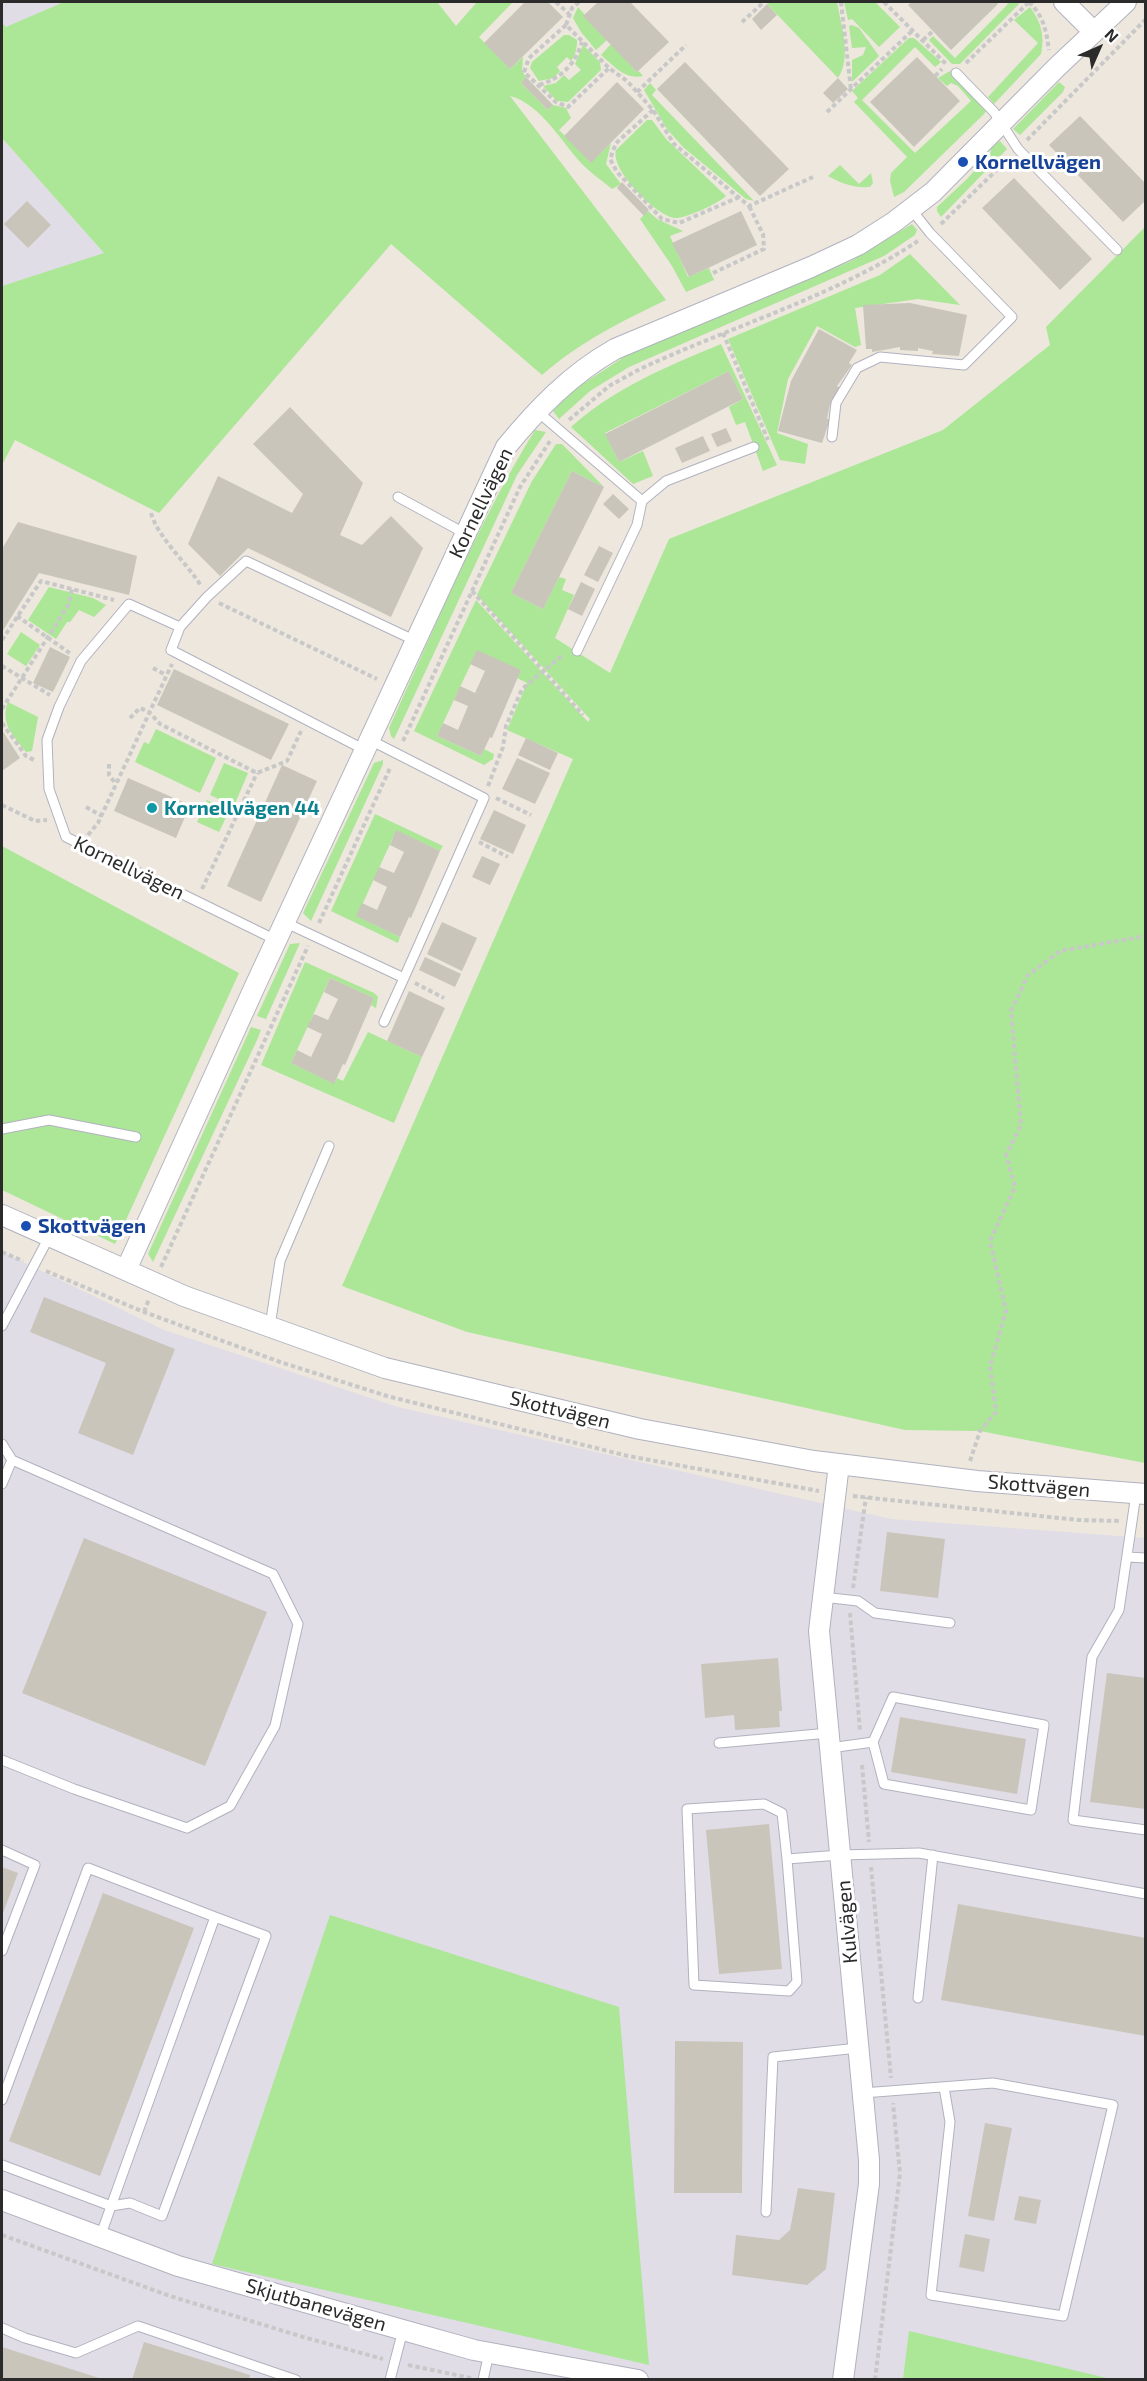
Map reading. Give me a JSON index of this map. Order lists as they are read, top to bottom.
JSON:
{
  "streets": {
    "street": [
      "Kornellvägen",
      "Skottvägen",
      "Kulvägen",
      "Skjutbanevägen"
    ]
  },
  "crossings": [
    ["Kornellvägen", "Skottvägen"],
    ["Skottvägen", "Kulvägen"]
  ],
  "places": ["Kornellvägen", "Kornellvägen 44", "Skottvägen"],
  "north": "top right"
}
